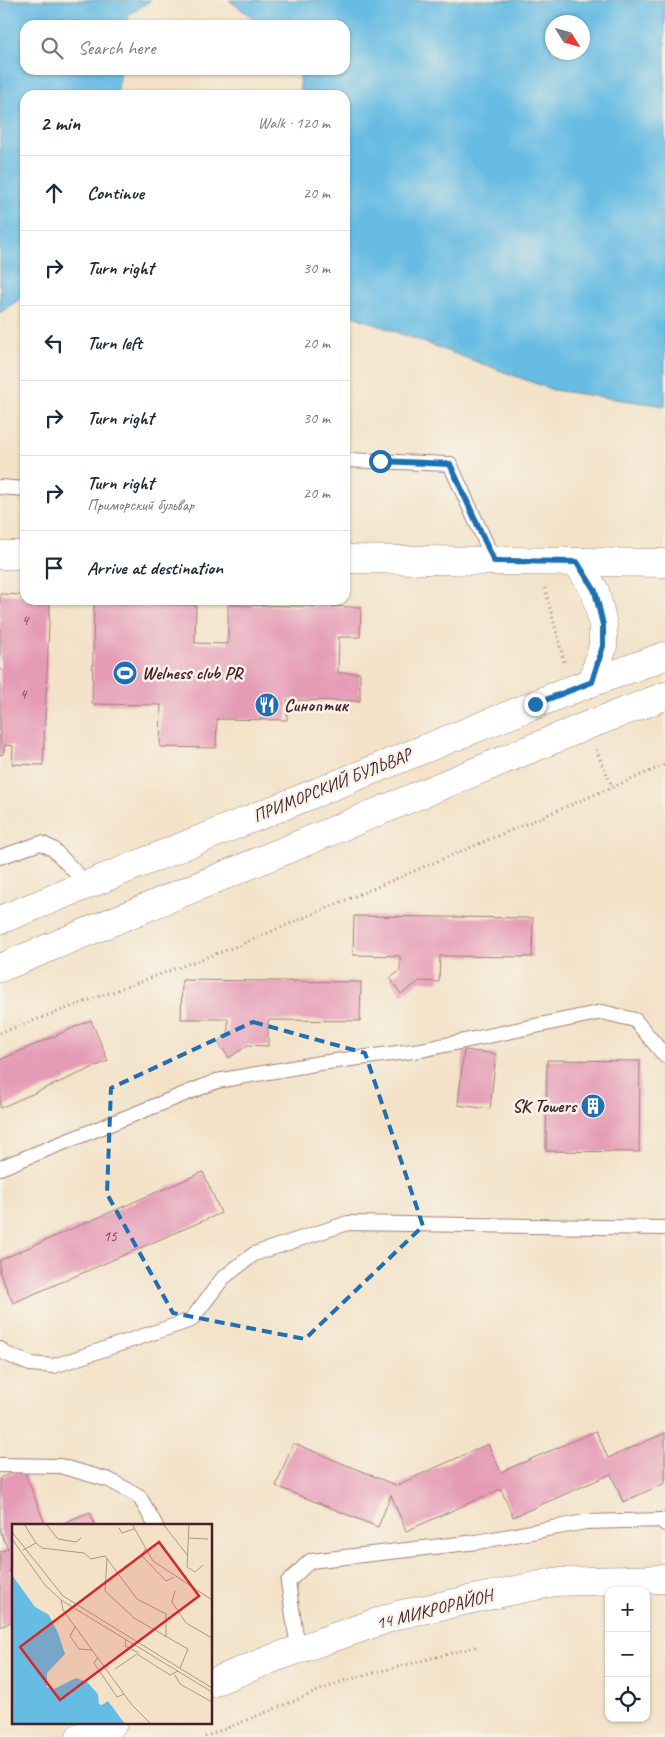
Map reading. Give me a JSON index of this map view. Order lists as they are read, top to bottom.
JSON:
{
  "streets": {
    "street": ["ПРИМОРСКИЙ БУЛЬВАР", "14 МИКРОРАЙОН"]
  },
  "places": {
    "sports": ["Welness club PR"],
    "restaurant": ["Синоптик"],
    "building": ["SK Towers"]
  },
  "house_numbers": ["4", "4", "15"],
  "north": "bottom right",
  "page": {
    "search": "Search here",
    "heading": ["2 min", "Walk · 120 m"],
    "list": [
      ["Continue", "20 m"],
      ["Turn right", "30 m"],
      ["Turn left", "20 m"],
      ["Turn right", "30 m"],
      ["Turn right", "Приморский бульвар", "20 m"],
      "Arrive at destination"
    ],
    "map_buttons": ["+", "−"]
  }
}
